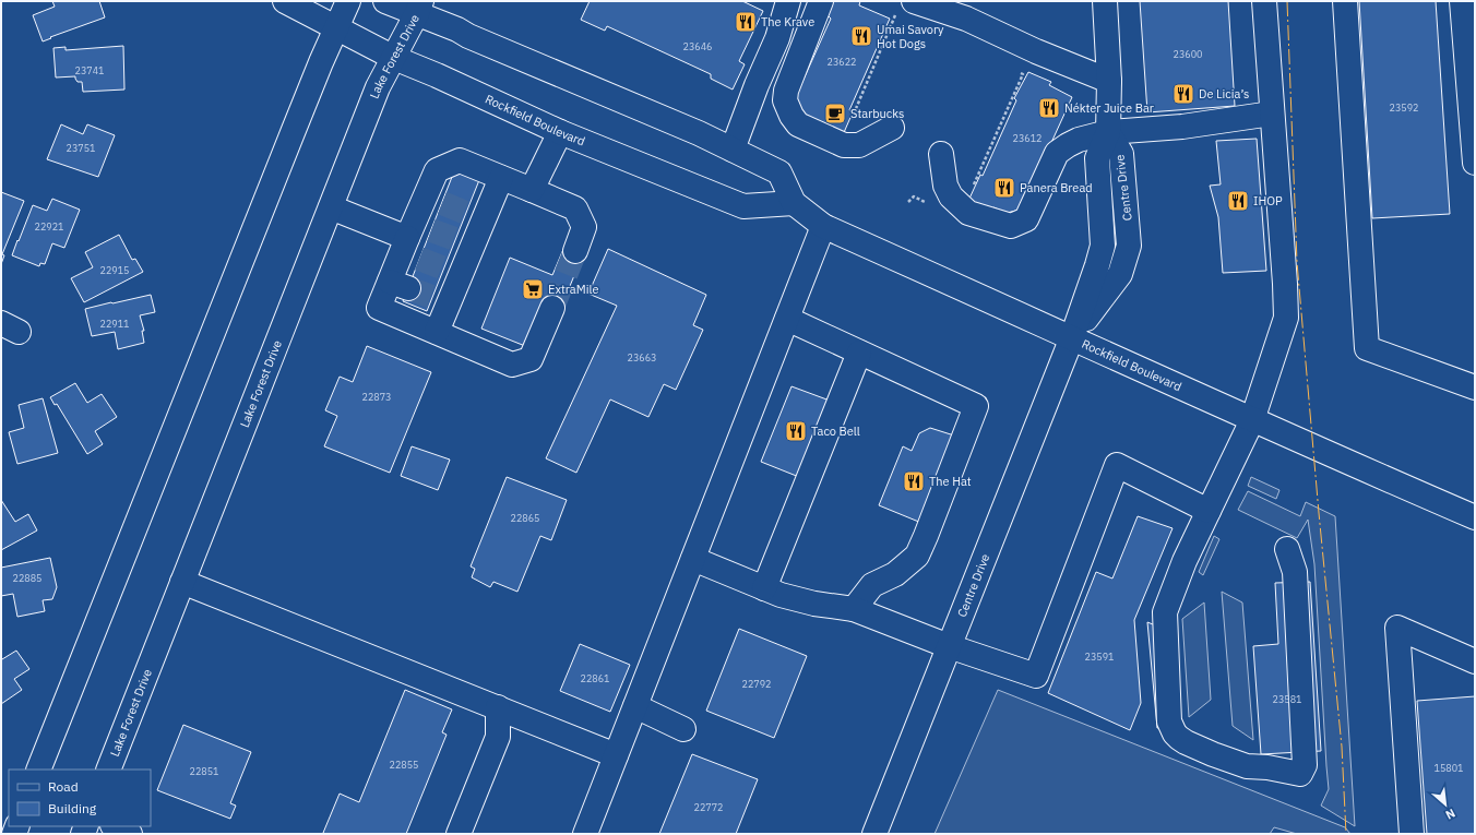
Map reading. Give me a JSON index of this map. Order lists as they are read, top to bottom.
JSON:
{
  "streets": {
    "main road": ["Lake Forest Drive", "Rockfield Boulevard", "Centre Drive"]
  },
  "crossings": [
    ["Lake Forest Drive", "Rockfield Boulevard"],
    ["Rockfield Boulevard", "Centre Drive"]
  ],
  "places": {
    "restaurant": [
      "The Krave",
      "Umai Savory Hot Dogs",
      "De Licia’s",
      "Nékter Juice Bar",
      "Panera Bread",
      "IHOP",
      "Taco Bell",
      "The Hat"
    ],
    "cafe": ["Starbucks"],
    "supermarket": ["ExtraMile"]
  },
  "house_numbers": [
    "23646",
    "23600",
    "23622",
    "23741",
    "23592",
    "23612",
    "23751",
    "22921",
    "22915",
    "22911",
    "23663",
    "22873",
    "22865",
    "22885",
    "23591",
    "22861",
    "22792",
    "23581",
    "22855",
    "15801",
    "22851",
    "22772"
  ],
  "legend": ["Road", "Building"],
  "north": "bottom right"
}
